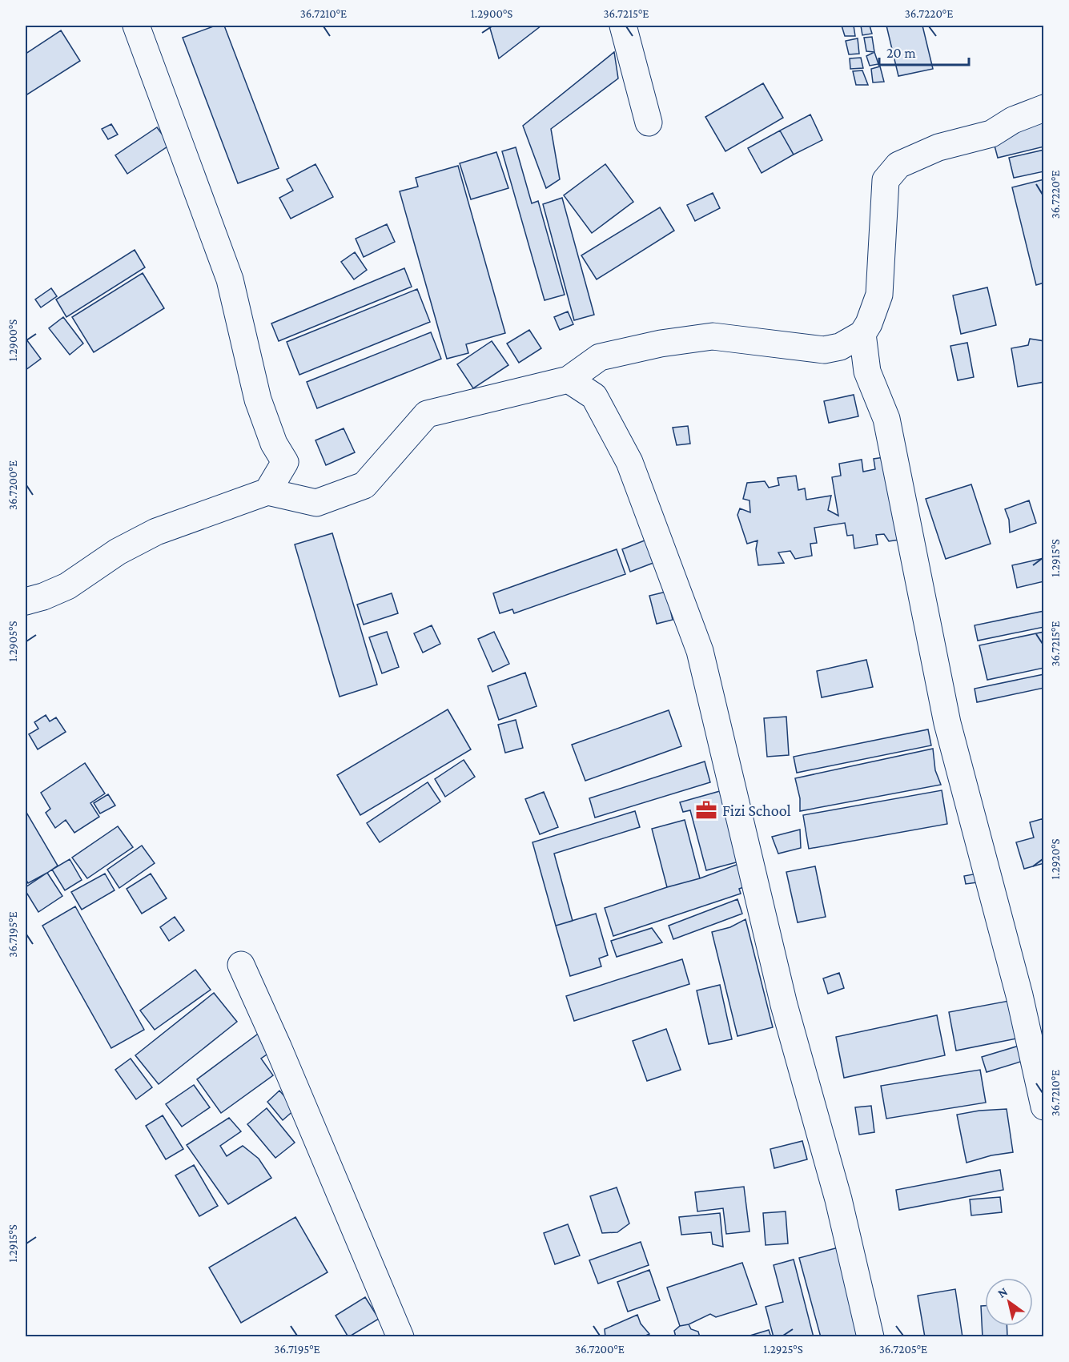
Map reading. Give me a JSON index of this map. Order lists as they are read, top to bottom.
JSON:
{
  "places": {
    "office": ["Fizi School"]
  },
  "scale_bar": "20 m",
  "north": "top left",
  "coordinates": [
    "36.7210°E",
    "1.2900°S",
    "36.7215°E",
    "36.7220°E",
    "36.7200°E",
    "1.2915°S",
    "1.2905°S",
    "1.2920°S",
    "36.7195°E",
    "1.2925°S",
    "36.7205°E"
  ]
}
